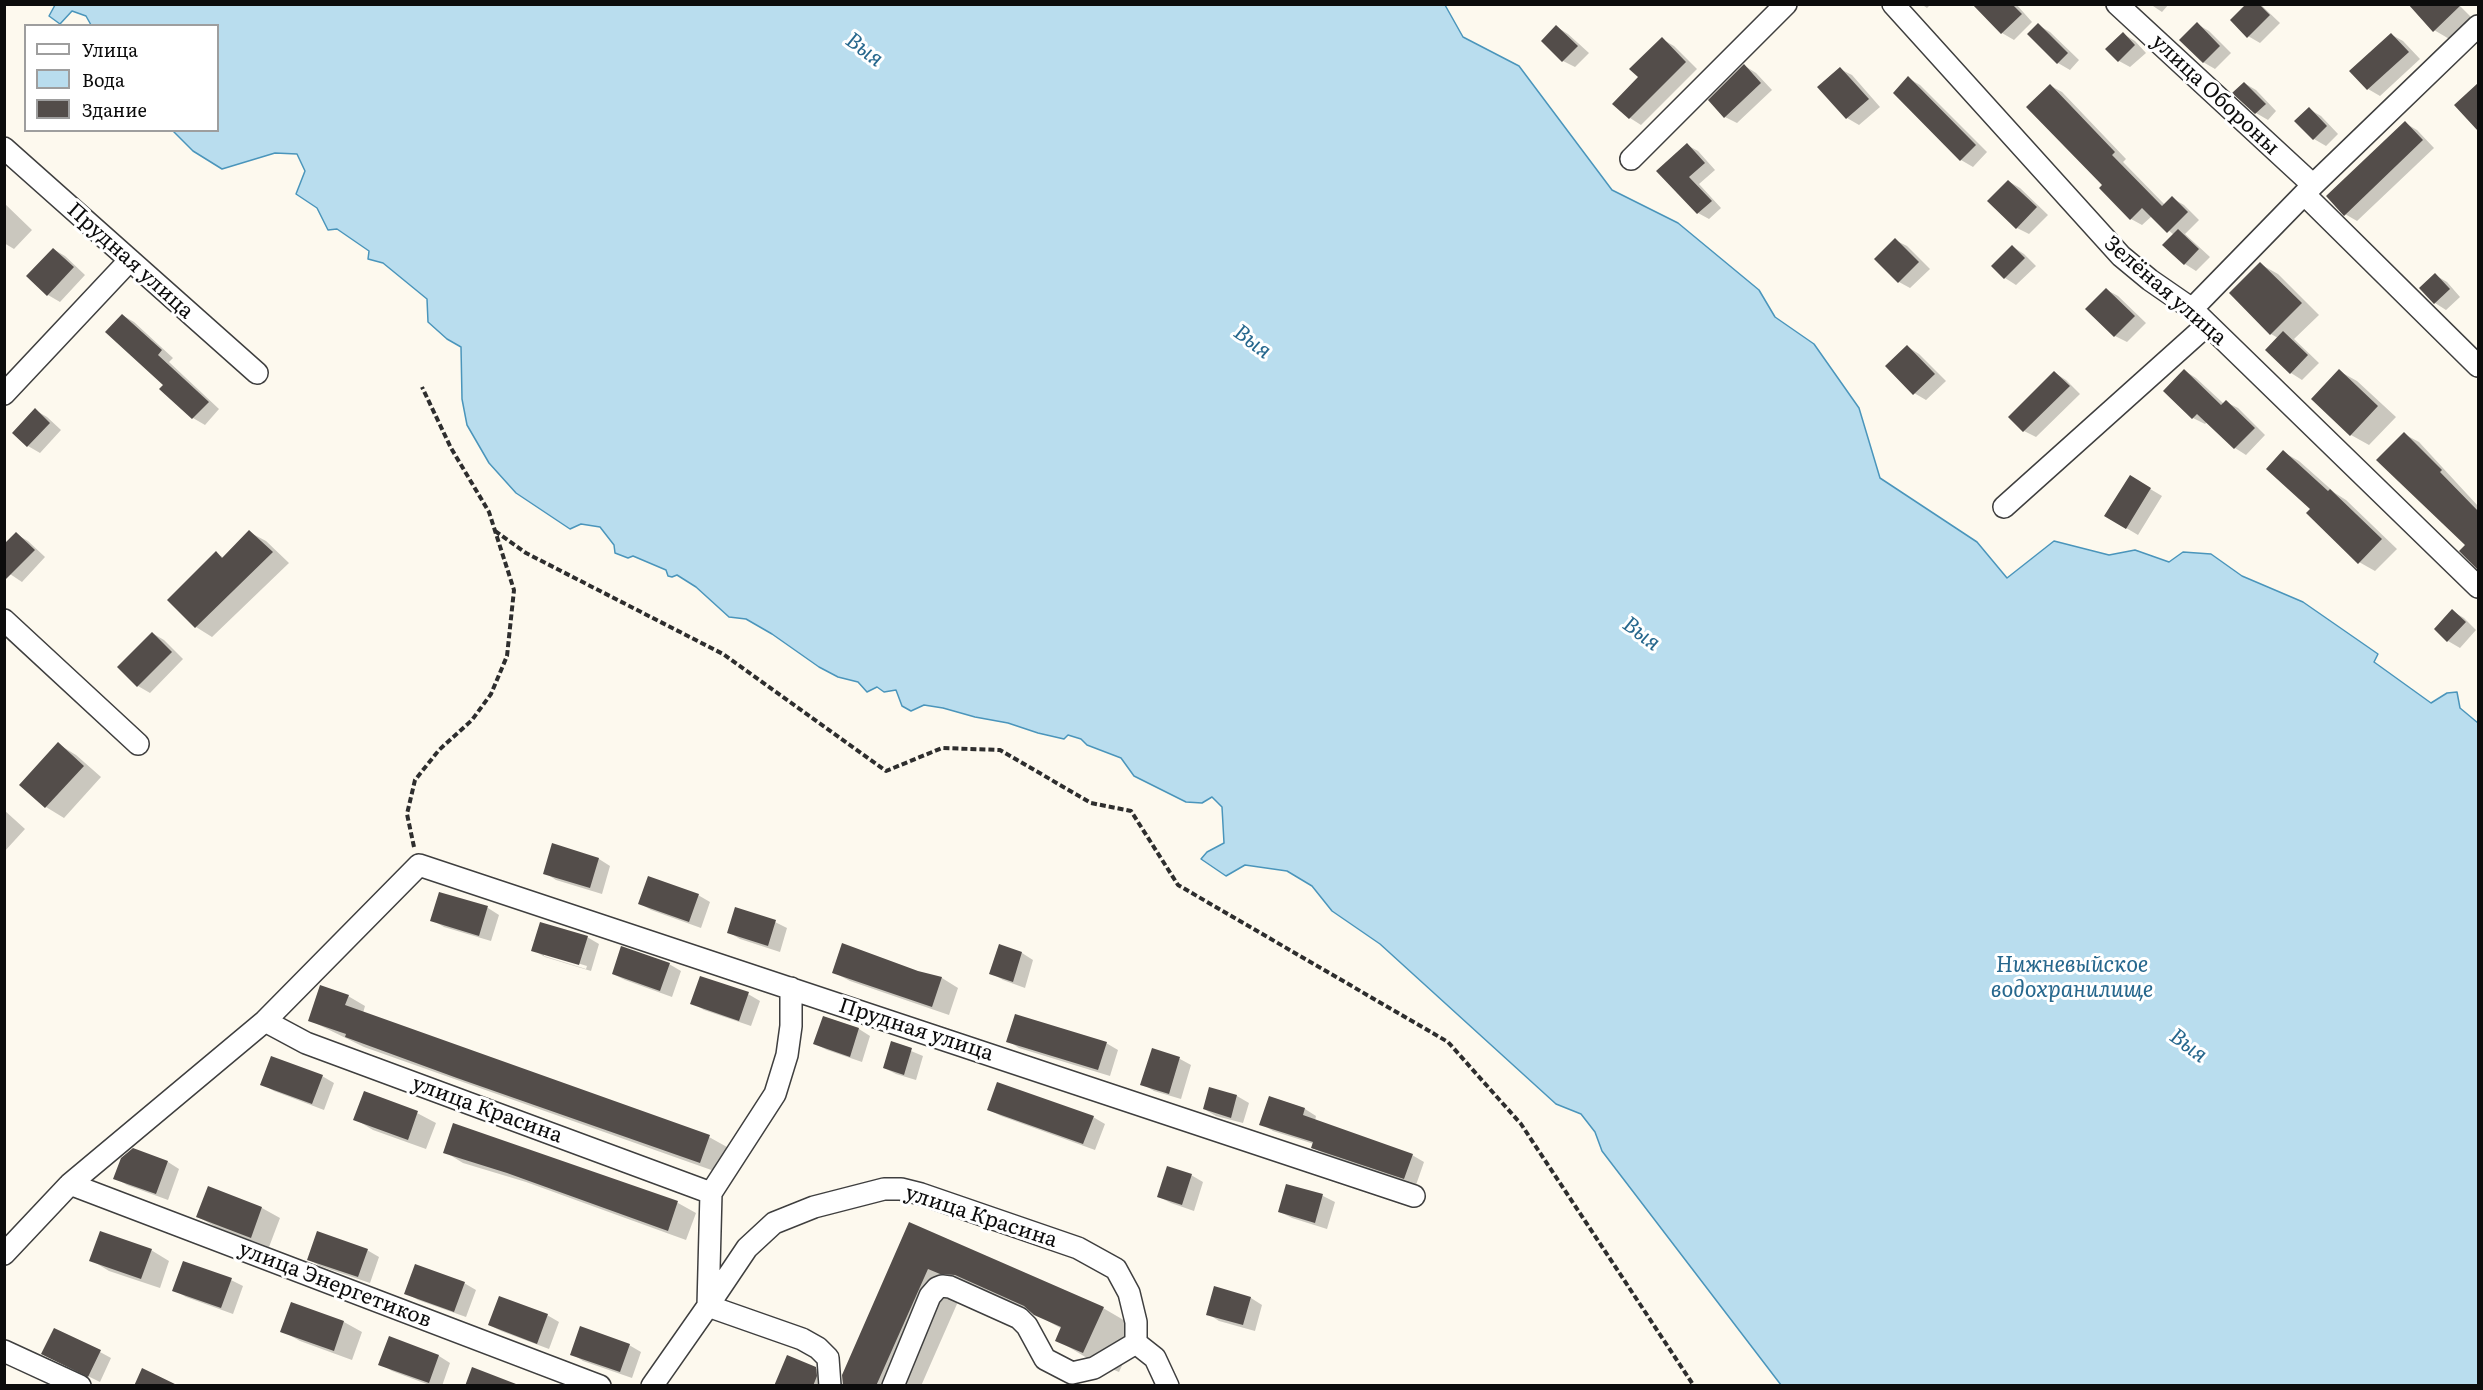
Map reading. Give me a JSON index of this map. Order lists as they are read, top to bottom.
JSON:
{
  "streets": {
    "street": [
      "улица Обороны",
      "Прудная улица",
      "Зелёная улица",
      "улица Красина",
      "улица Энергетиков"
    ]
  },
  "water": ["Выя", "Нижневыйское водохранилище"],
  "legend": ["Улица", "Вода", "Здание"]
}
